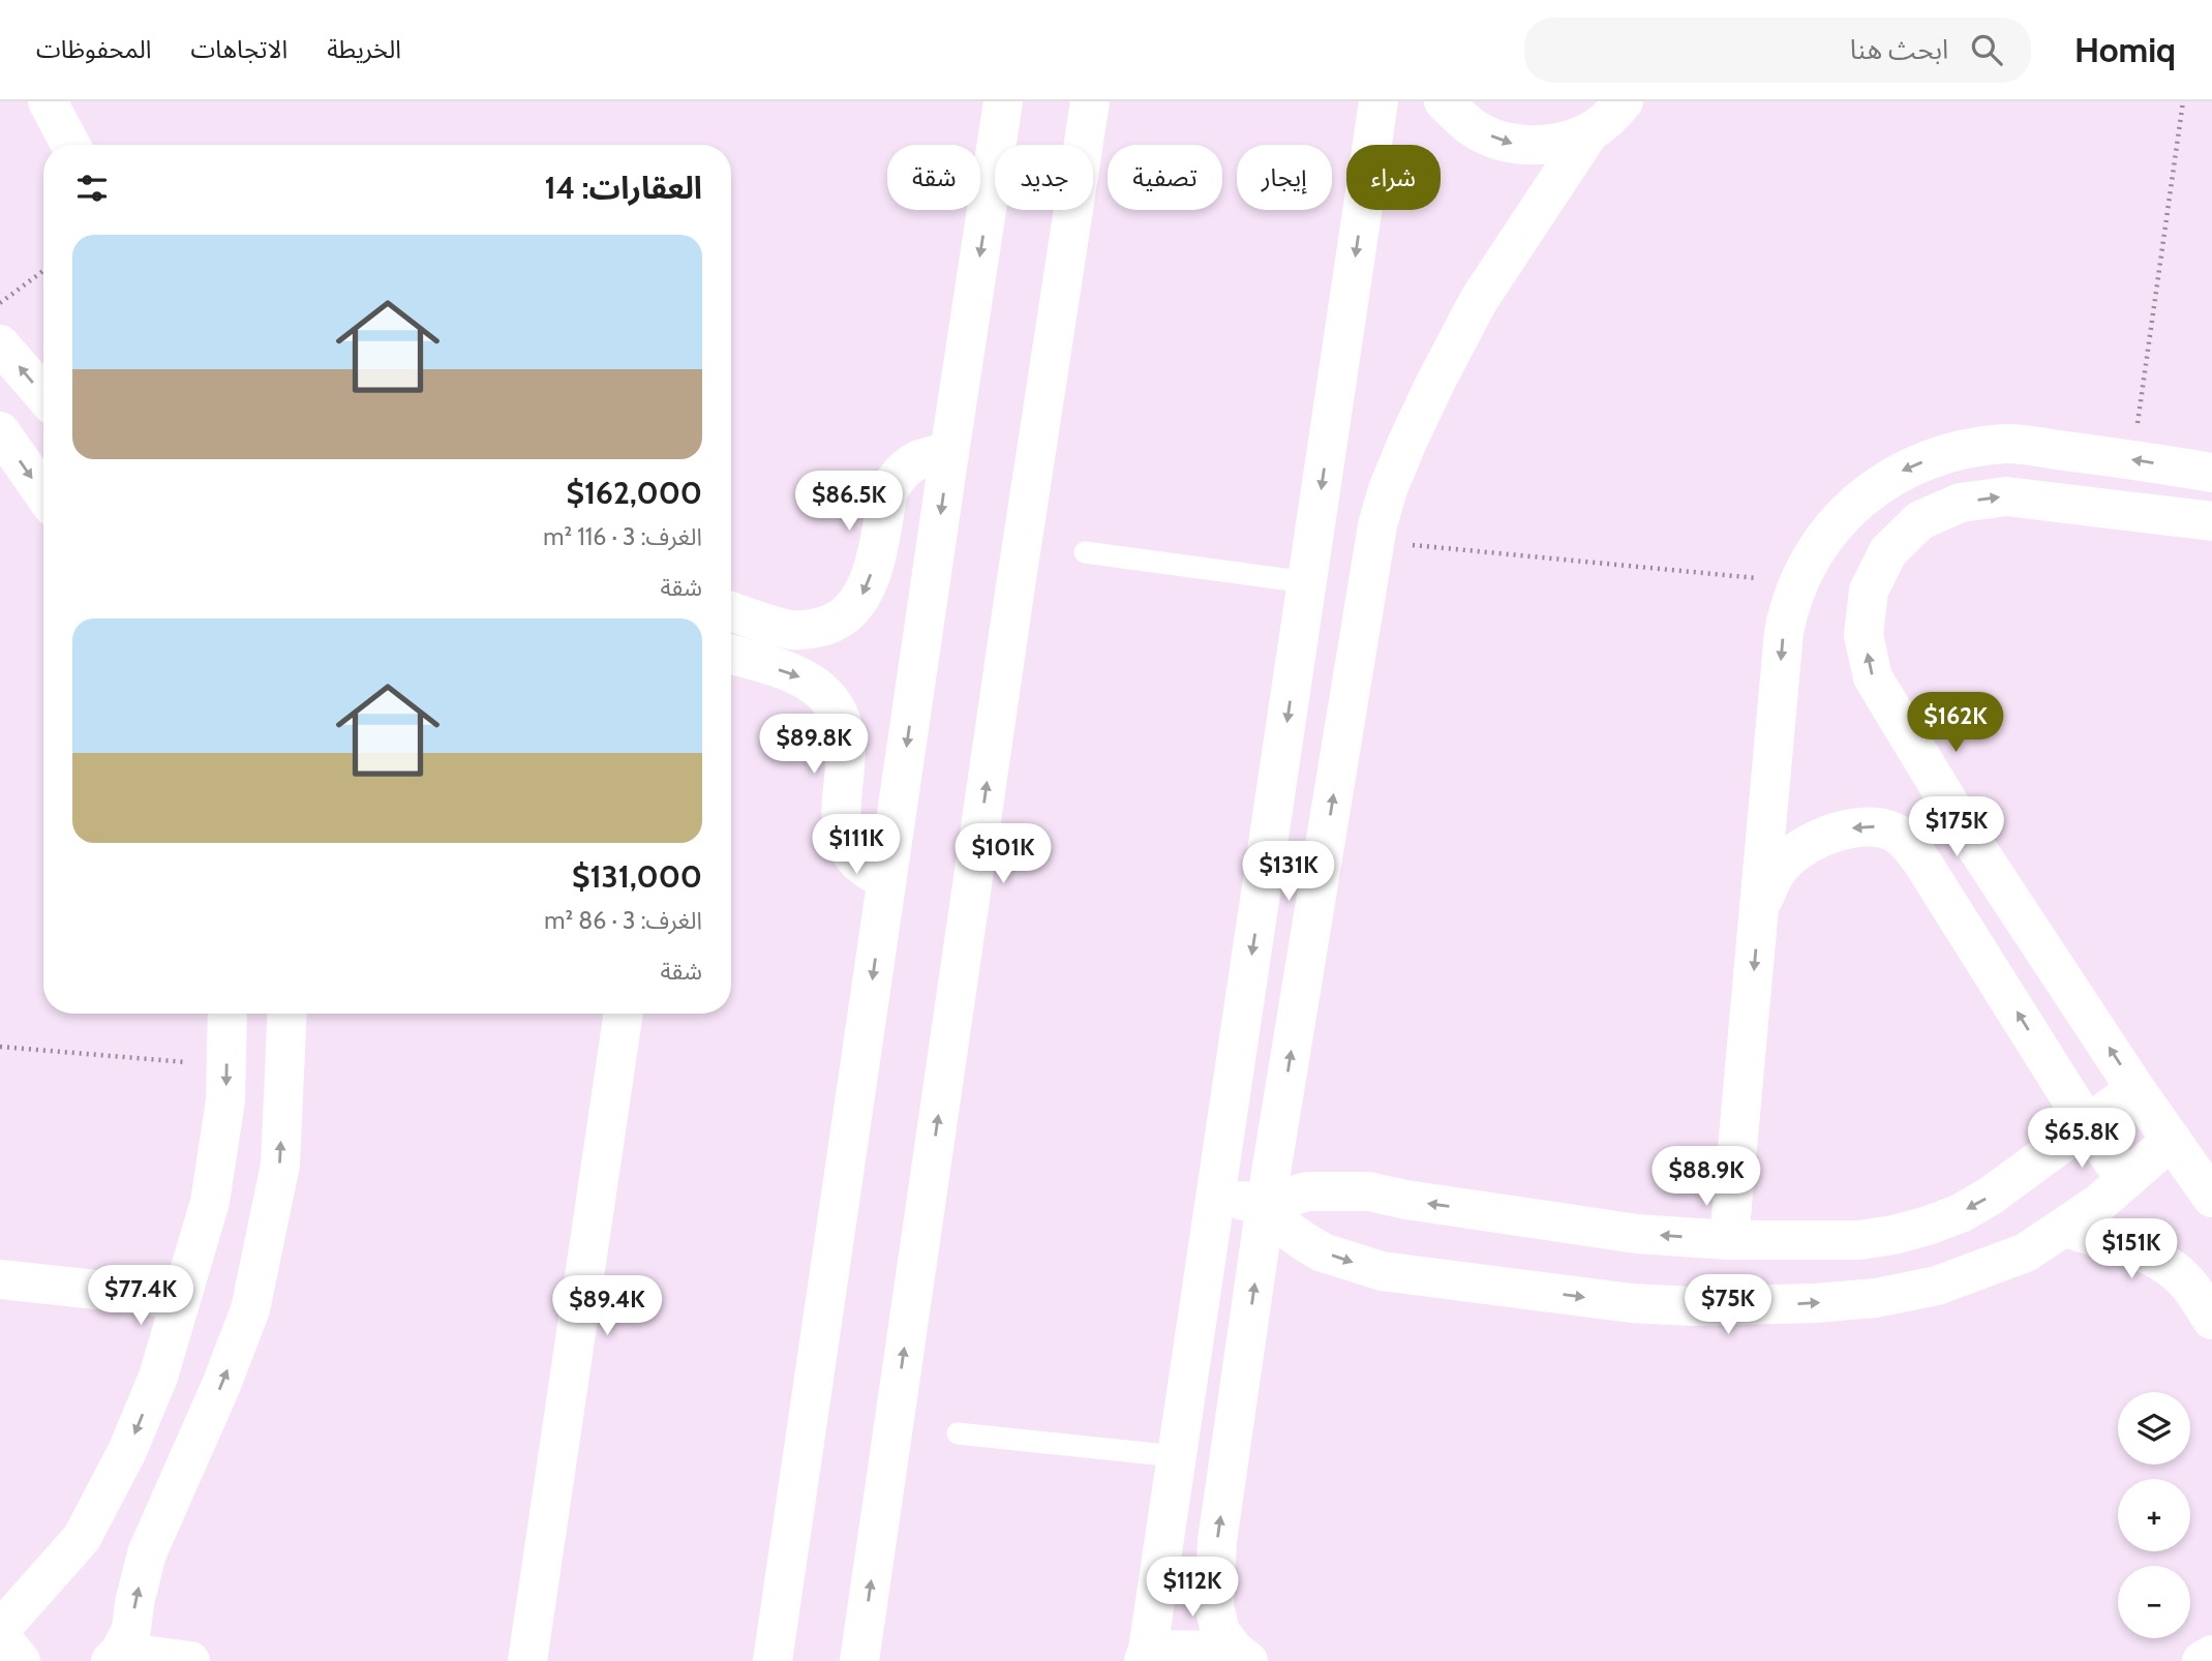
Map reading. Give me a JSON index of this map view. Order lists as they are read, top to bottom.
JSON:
{
  "page": {
    "header": "Homiq",
    "search": "ابحث هنا",
    "nav": ["الخريطة", "الاتجاهات", "المحفوظات"],
    "chip": [
      "شراء",
      "إيجار",
      "تصفية",
      "جديد",
      "شقة"
    ],
    "heading": "العقارات: 14",
    "list": [
      {
        "name": "$162,000",
        "note": "الغرف: 3 · 116 m² · شقة"
      },
      {
        "name": "$131,000",
        "note": "الغرف: 3 · 86 m² · شقة"
      }
    ],
    "price": [
      "$86.5K",
      "$162K",
      "$89.8K",
      "$175K",
      "$111K",
      "$101K",
      "$131K",
      "$65.8K",
      "$88.9K",
      "$151K",
      "$77.4K",
      "$75K",
      "$89.4K",
      "$112K"
    ],
    "map_buttons": ["+", "−"]
  }
}
